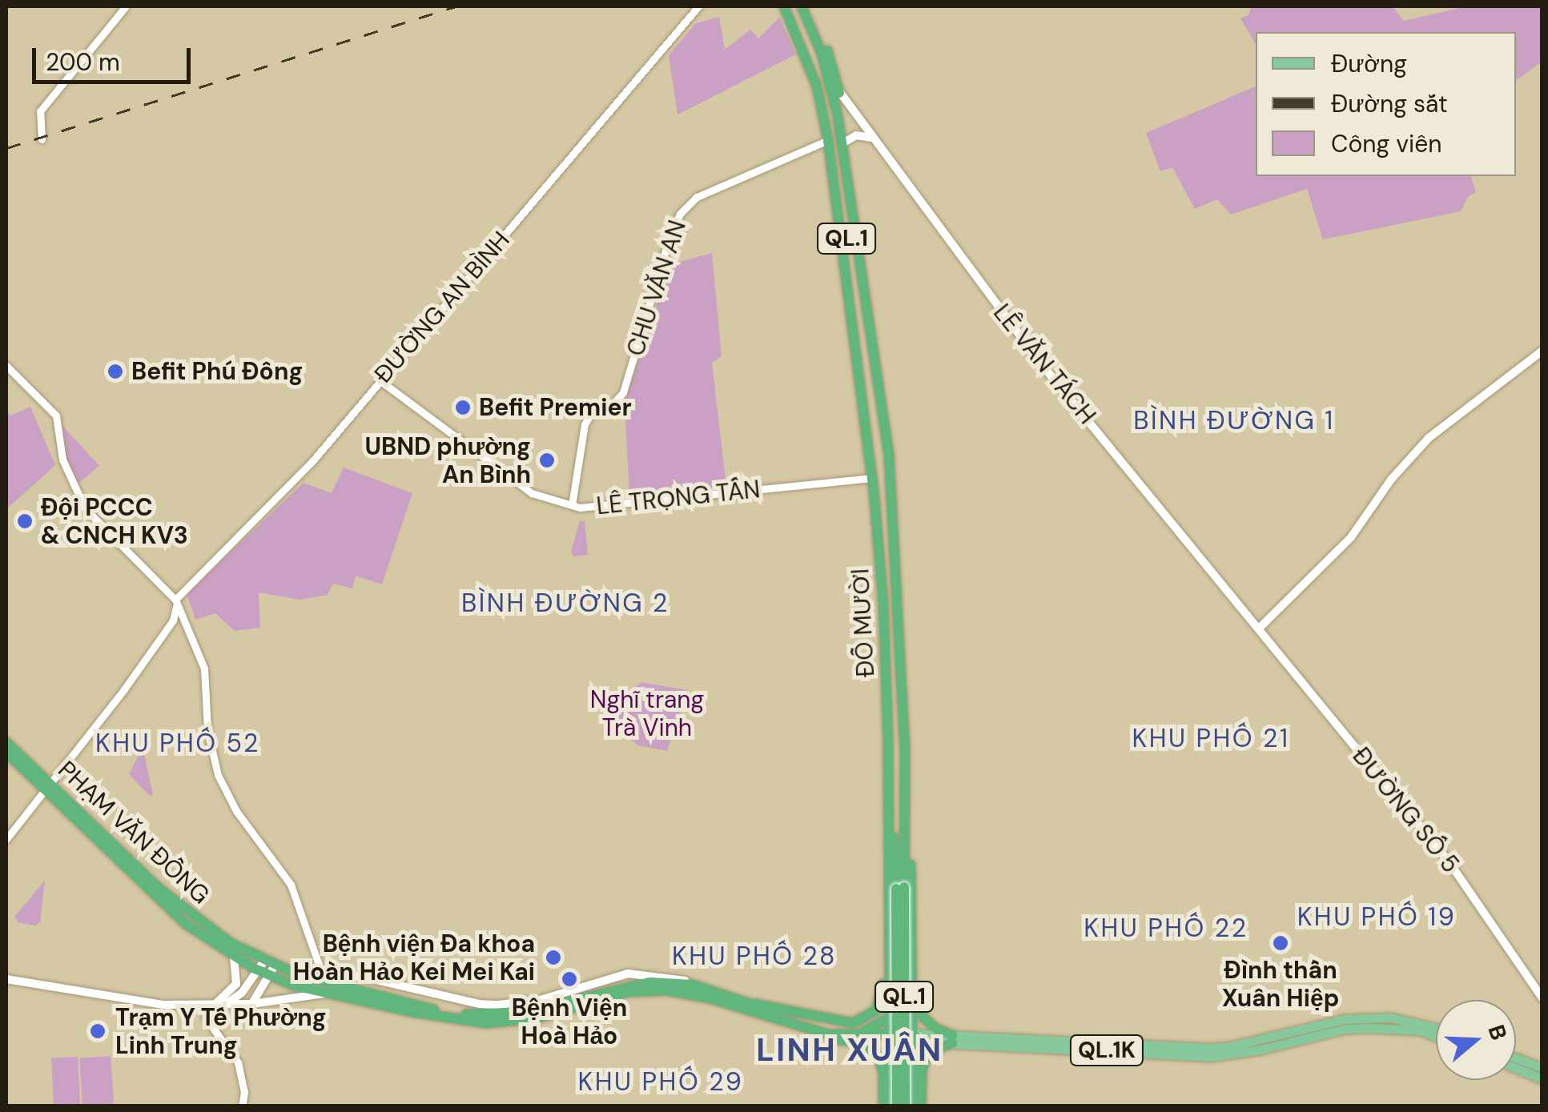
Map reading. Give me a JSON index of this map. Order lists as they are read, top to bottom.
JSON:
{
  "streets": {
    "highway": ["QL.1", "ĐỖ MƯỜI", "PHẠM VĂN ĐỒNG"],
    "main road": ["LÊ VĂN TÁCH", "ĐƯỜNG SỐ 5", "QL.1K"],
    "street": ["CHU VĂN AN", "ĐƯỜNG AN BÌNH", "LÊ TRỌNG TẤN"]
  },
  "crossings": [
    ["QL.1", "CHU VĂN AN"],
    ["QL.1", "ĐỖ MƯỜI"],
    ["CHU VĂN AN", "LÊ TRỌNG TẤN"],
    ["CHU VĂN AN", "ĐỖ MƯỜI"],
    ["ĐƯỜNG AN BÌNH", "LÊ TRỌNG TẤN"],
    ["ĐƯỜNG AN BÌNH", "PHẠM VĂN ĐỒNG"],
    ["LÊ VĂN TÁCH", "ĐỖ MƯỜI"],
    ["LÊ VĂN TÁCH", "ĐƯỜNG SỐ 5"],
    ["LÊ TRỌNG TẤN", "ĐỖ MƯỜI"],
    ["ĐỖ MƯỜI", "PHẠM VĂN ĐỒNG"],
    ["ĐỖ MƯỜI", "QL.1K"],
    ["PHẠM VĂN ĐỒNG", "QL.1K"]
  ],
  "districts": [
    "BÌNH ĐƯỜNG 1",
    "BÌNH ĐƯỜNG 2",
    "KHU PHỐ 21",
    "KHU PHỐ 52",
    "KHU PHỐ 19",
    "KHU PHỐ 22",
    "KHU PHỐ 28",
    "LINH XUÂN",
    "KHU PHỐ 29"
  ],
  "parks": ["Nghĩ trang Trà Vinh"],
  "places": [
    "Befit Phú Đông",
    "Befit Premier",
    "UBND phường An Bình",
    "Đội PCCC & CNCH KV3",
    "Đình thần Xuân Hiệp",
    "Bệnh viện Đa khoa Hoàn Hảo Kei Mei Kai",
    "Bệnh Viện Hoà Hảo",
    "Trạm Y Tế Phường Linh Trung"
  ],
  "legend": ["Đường", "Đường sắt", "Công viên"],
  "scale_bar": "200 m",
  "north": "right"
}
